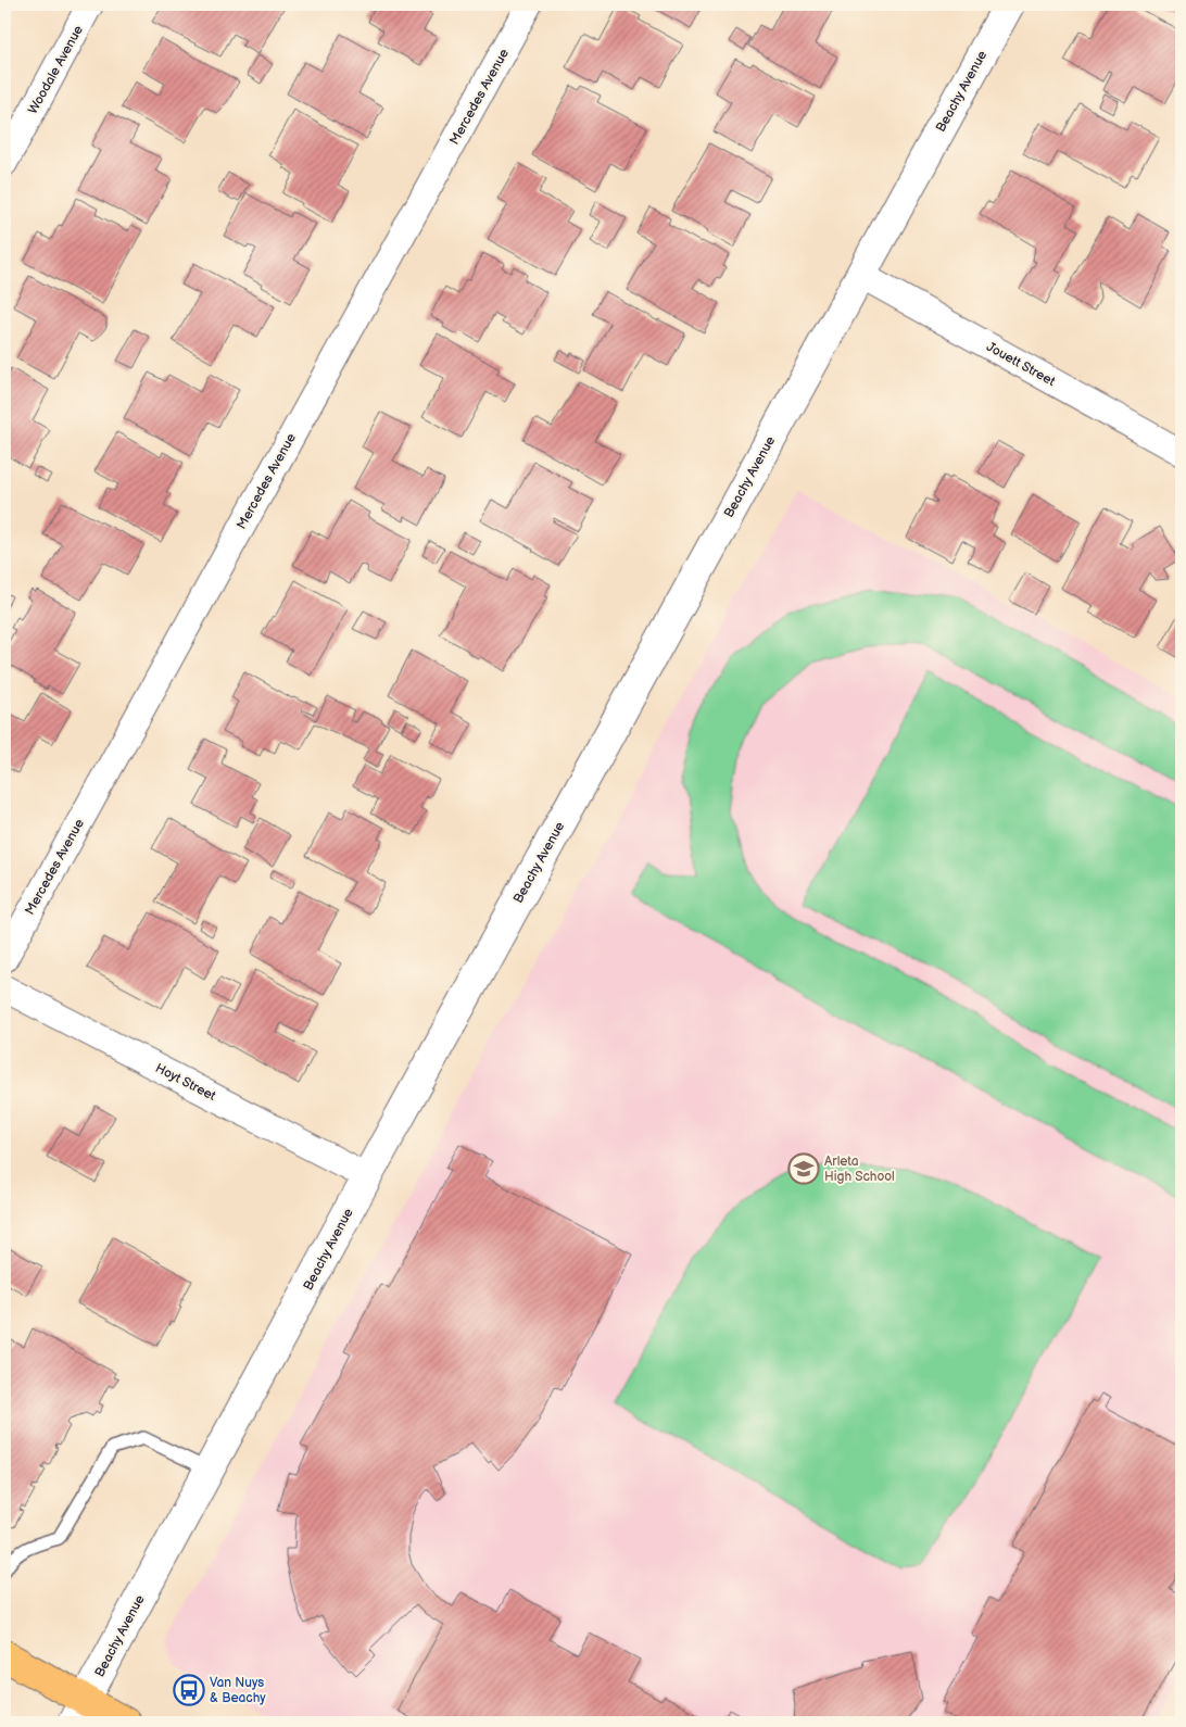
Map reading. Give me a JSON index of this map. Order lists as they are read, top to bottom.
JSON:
{
  "streets": {
    "street": [
      "Woodale Avenue",
      "Beachy Avenue",
      "Mercedes Avenue",
      "Jouett Street",
      "Hoyt Street"
    ]
  },
  "crossings": [
    ["Beachy Avenue", "Jouett Street"],
    ["Beachy Avenue", "Hoyt Street"]
  ],
  "places": {
    "school or university": ["Arleta High School"],
    "bus stop": ["Van Nuys & Beachy"]
  }
}
